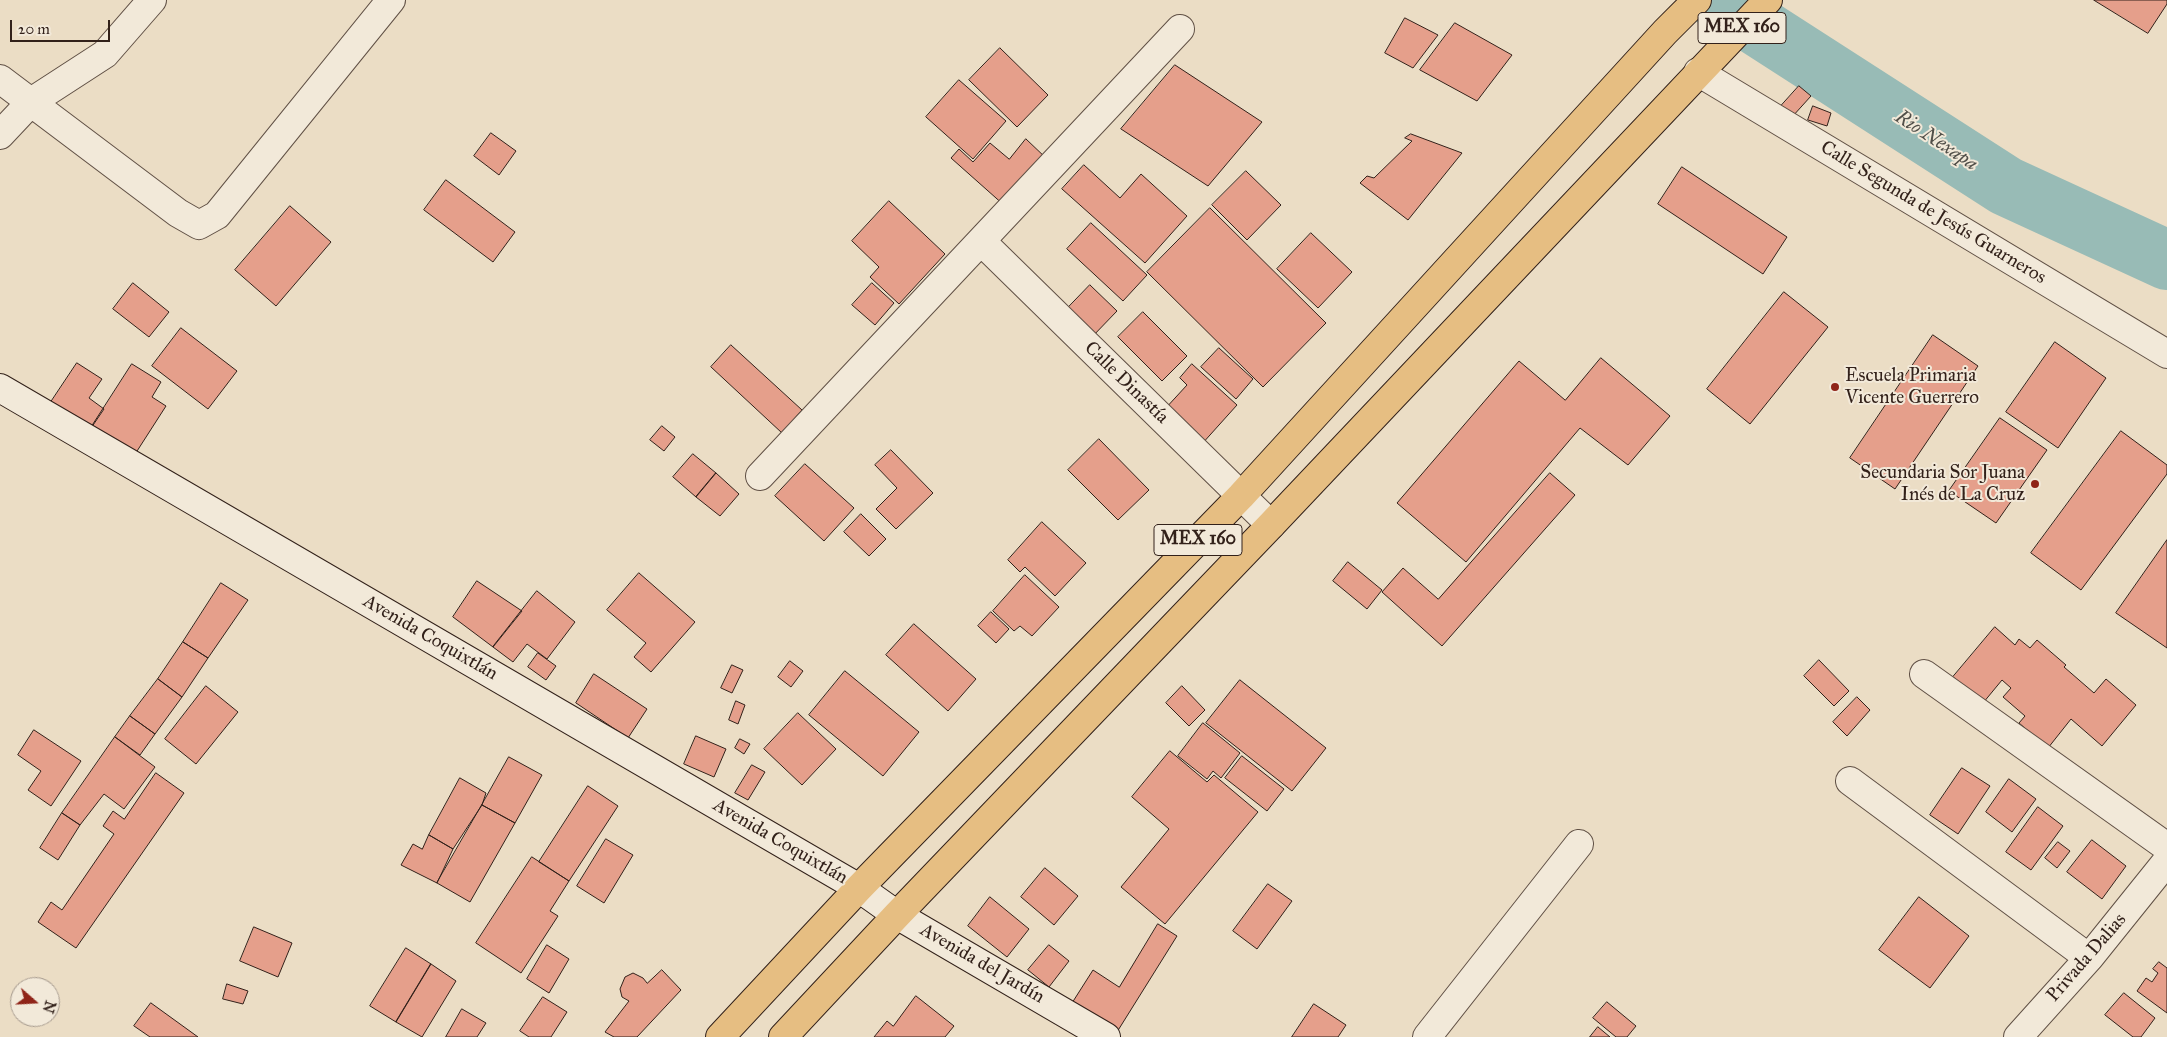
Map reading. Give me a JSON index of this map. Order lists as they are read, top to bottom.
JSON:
{
  "streets": {
    "main road": ["MEX 160"],
    "street": [
      "Calle Segunda de Jesús Guarneros",
      "Calle Dinastía",
      "Avenida Coquixtlán",
      "Privada Dalias",
      "Avenida del Jardín"
    ]
  },
  "crossings": [
    ["MEX 160", "Calle Segunda de Jesús Guarneros"],
    ["MEX 160", "Calle Dinastía"],
    ["MEX 160", "Avenida Coquixtlán"],
    ["MEX 160", "Avenida del Jardín"],
    ["Avenida Coquixtlán", "Avenida del Jardín"]
  ],
  "water": ["Rio Nexapa"],
  "places": ["Escuela Primaria Vicente Guerrero", "Secundaria Sor Juana Inés de La Cruz"],
  "scale_bar": "20 m",
  "north": "right"
}
